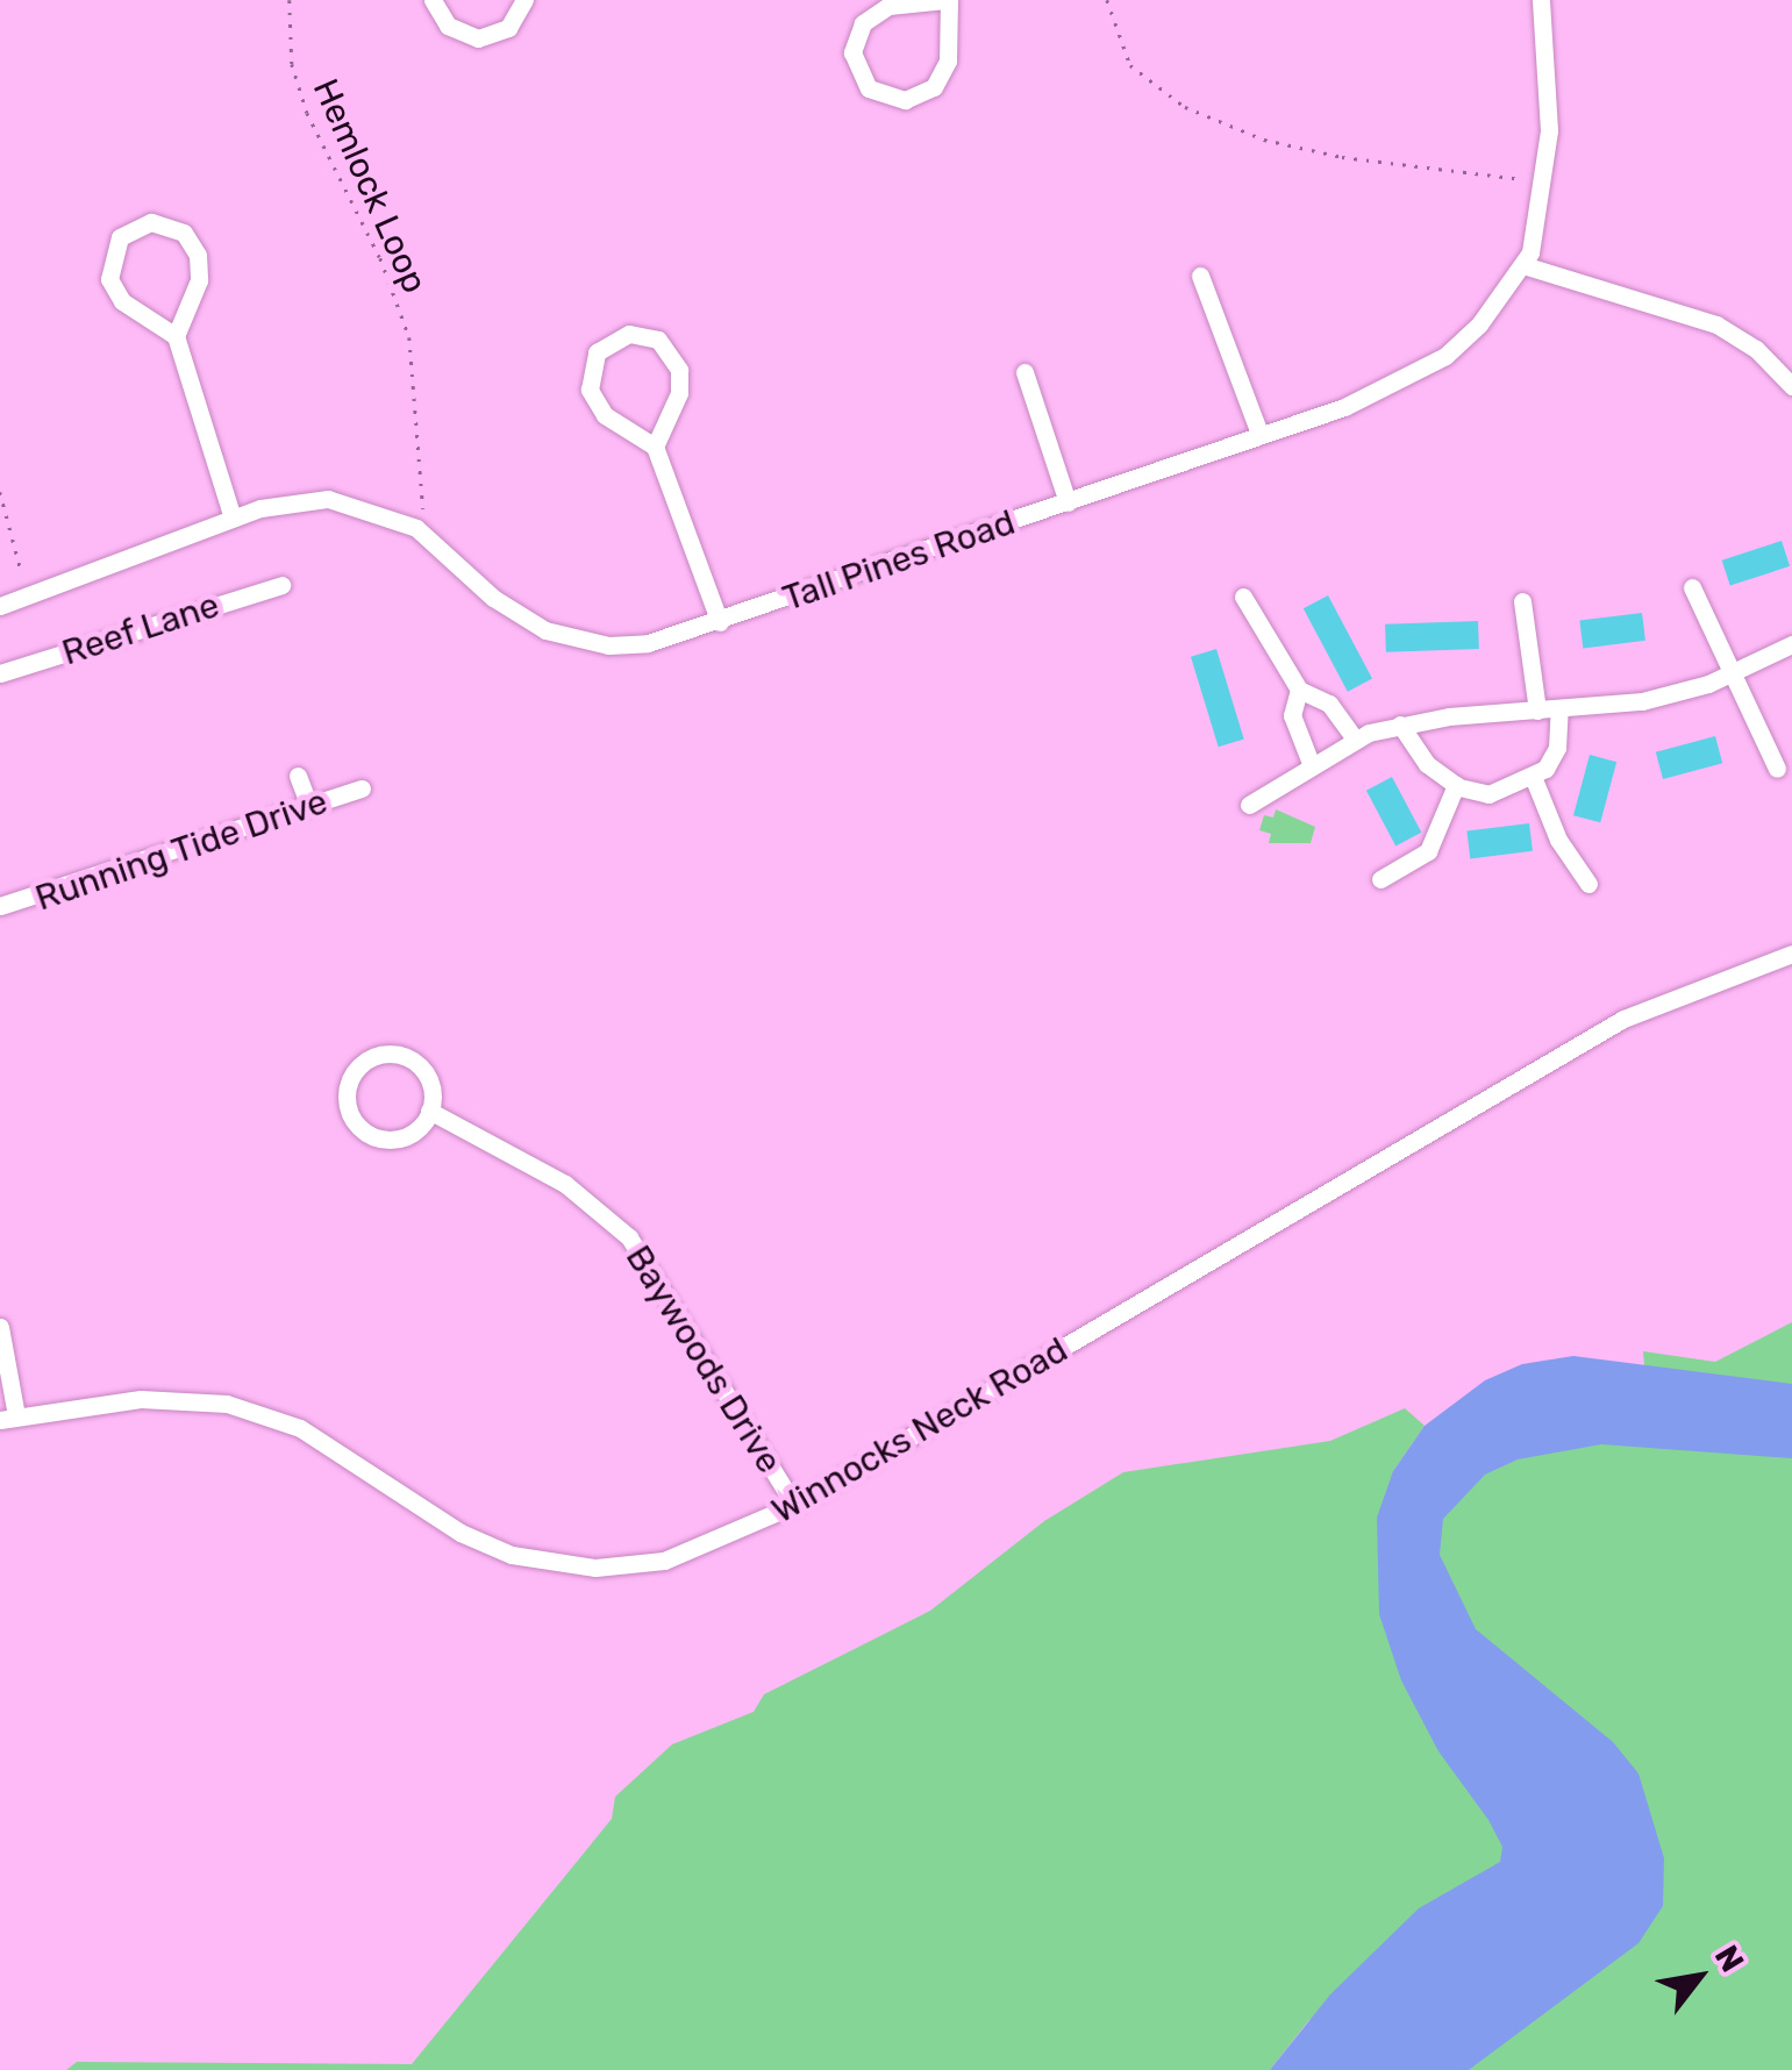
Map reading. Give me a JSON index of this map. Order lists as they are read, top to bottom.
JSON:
{
  "streets": {
    "street": [
      "Tall Pines Road",
      "Reef Lane",
      "Running Tide Drive",
      "Baywoods Drive",
      "Winnocks Neck Road"
    ],
    "path": ["Hemlock Loop"]
  },
  "crossings": [
    ["Hemlock Loop", "Tall Pines Road"],
    ["Baywoods Drive", "Winnocks Neck Road"]
  ],
  "north": "top right"
}
